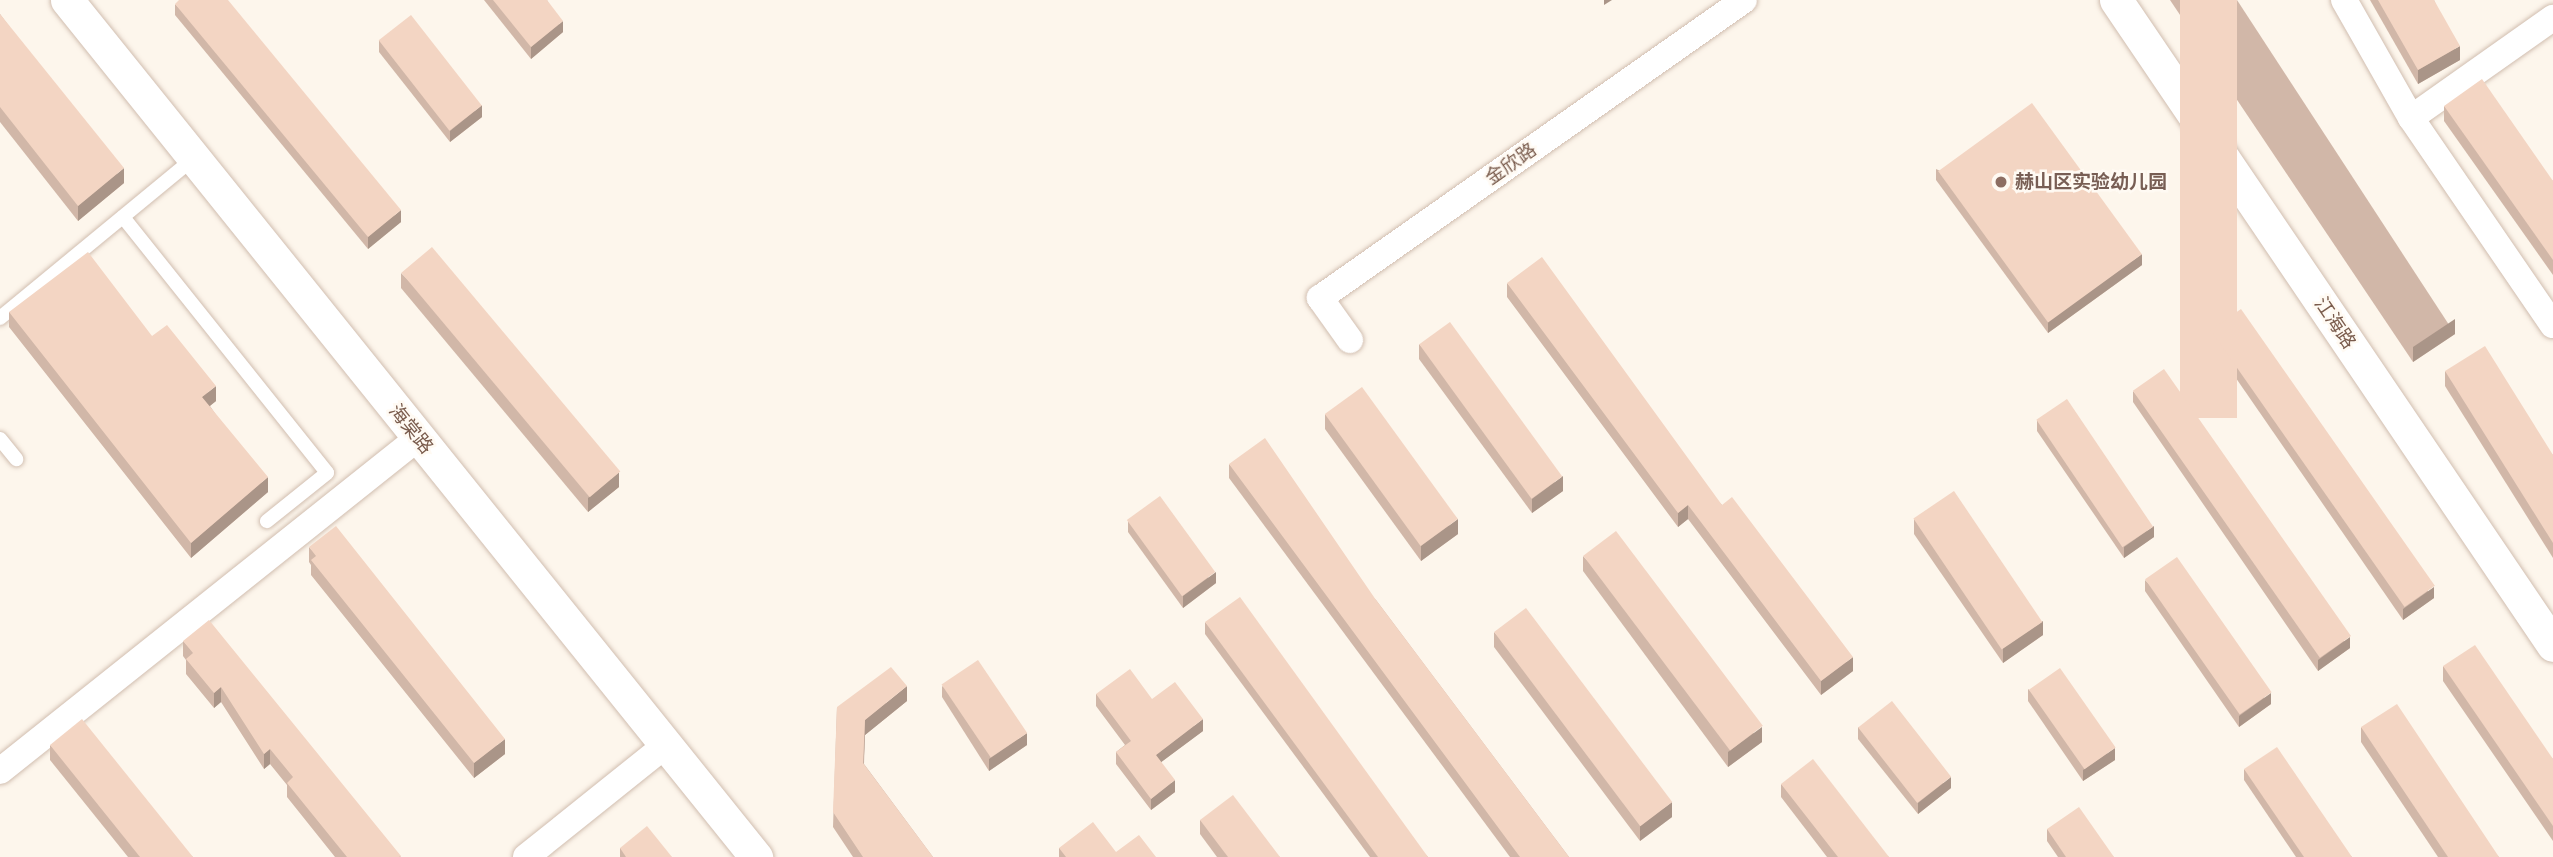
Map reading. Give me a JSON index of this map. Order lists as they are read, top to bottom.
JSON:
{
  "streets": {
    "street": ["金欣路", "江海路", "海棠路"]
  },
  "places": ["赫山区实验幼儿园"]
}
